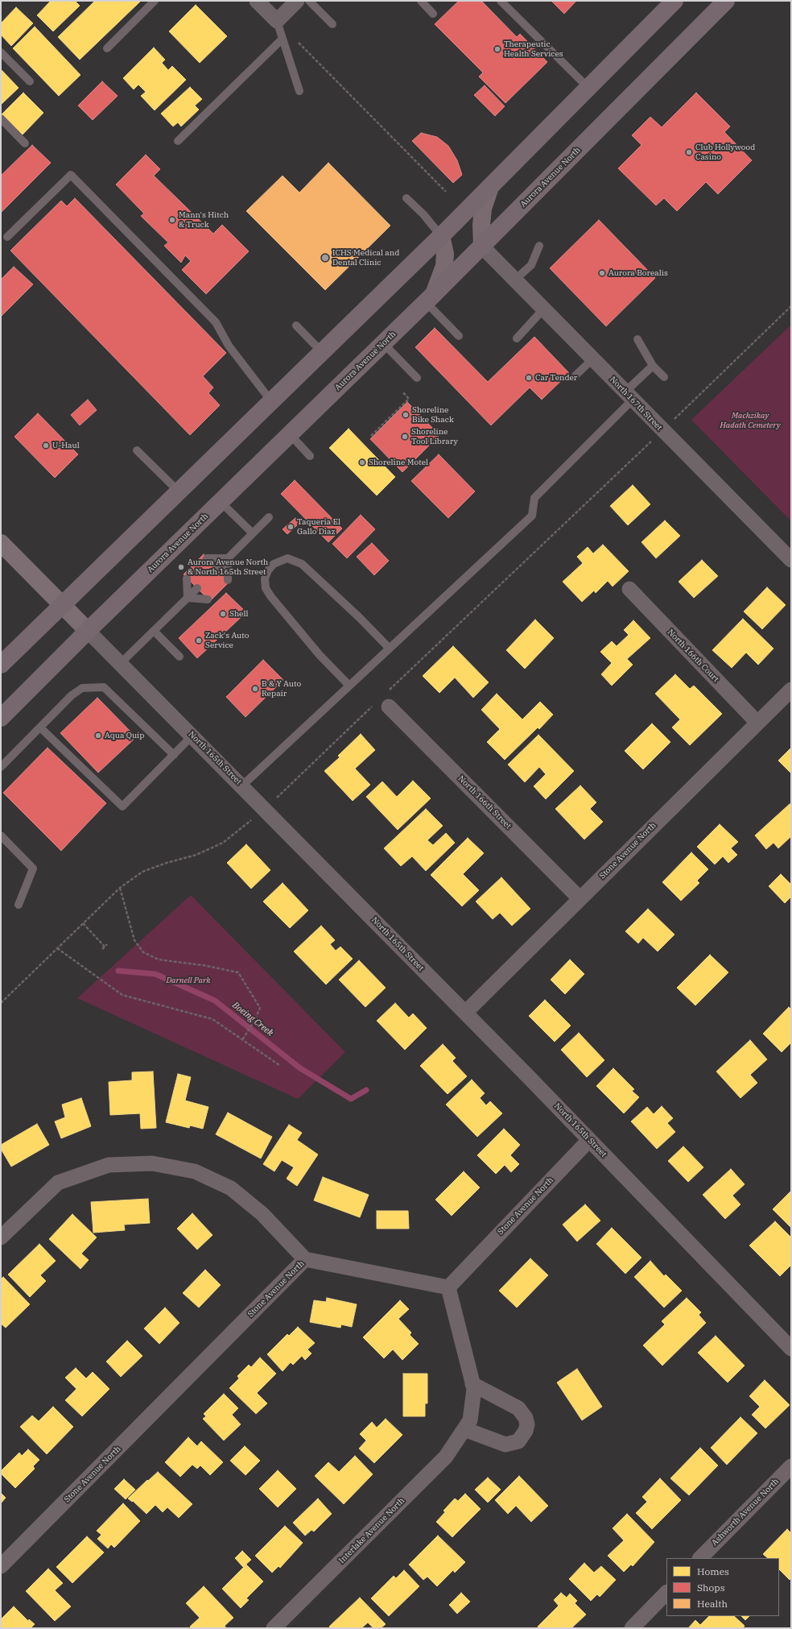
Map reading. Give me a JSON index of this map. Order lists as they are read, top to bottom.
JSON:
{
  "streets": {
    "highway": ["Aurora Avenue North"],
    "street": [
      "North 167th Street",
      "North 166th Court",
      "North 165th Street",
      "North 166th Street",
      "Stone Avenue North",
      "Ashworth Avenue North",
      "Interlake Avenue North"
    ]
  },
  "crossings": [
    ["Aurora Avenue North", "North 167th Street"],
    ["Aurora Avenue North", "North 165th Street"],
    ["North 166th Court", "Stone Avenue North"],
    ["North 165th Street", "Stone Avenue North"],
    ["North 166th Street", "Stone Avenue North"],
    ["Stone Avenue North", "Interlake Avenue North"]
  ],
  "water": ["Boeing Creek"],
  "parks": ["Machzikay Hadath Cemetery", "Darnell Park"],
  "places": [
    "Therapeutic Health Services",
    "Club Hollywood Casino",
    "Mann's Hitch & Truck",
    "ICHS Medical and Dental Clinic",
    "Aurora Borealis",
    "Car Tender",
    "Shoreline Bike Shack",
    "Shoreline Tool Library",
    "U-Haul",
    "Shoreline Motel",
    "Taqueria El Gallo Diaz",
    "Aurora Avenue North & North 165th Street",
    "Shell",
    "Zack's Auto Service",
    "B & Y Auto Repair",
    "Aqua Quip"
  ],
  "legend": ["Homes", "Shops", "Health"]
}
